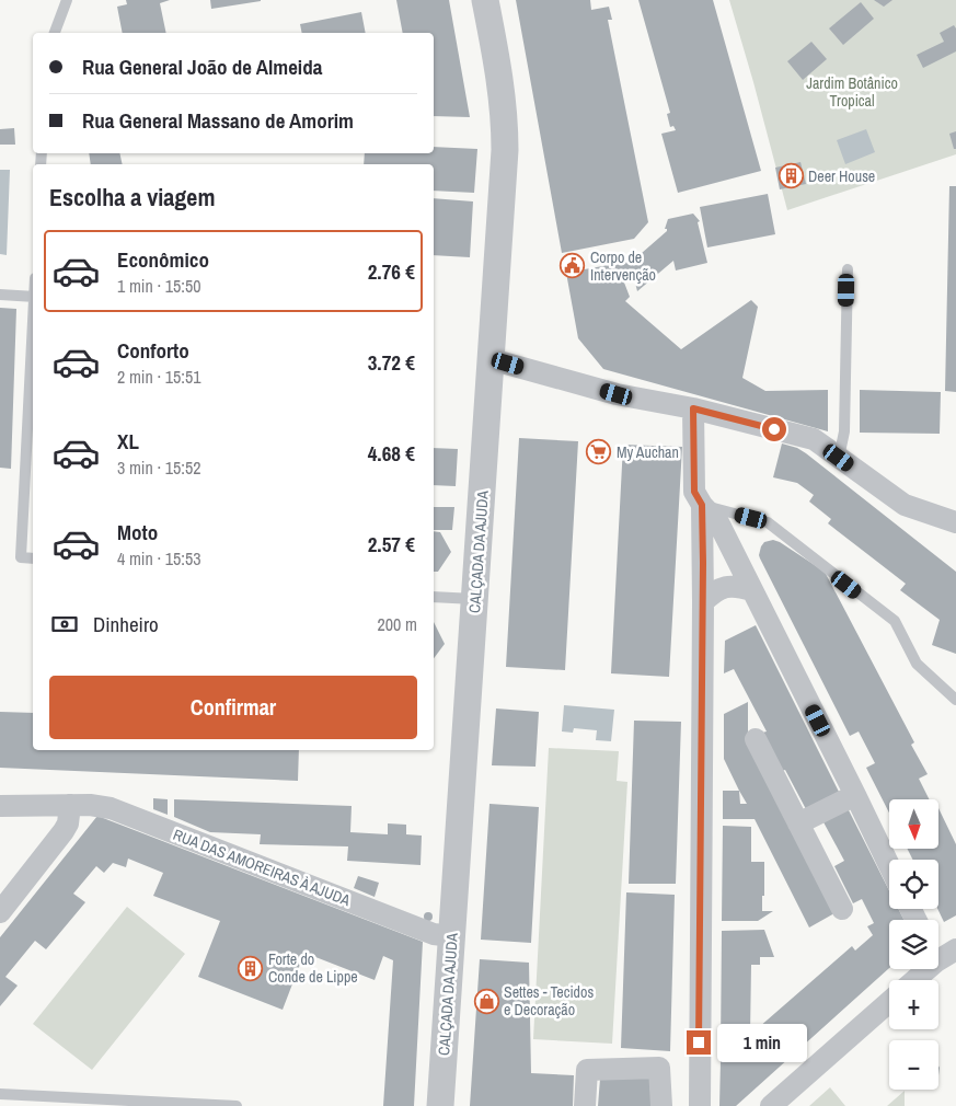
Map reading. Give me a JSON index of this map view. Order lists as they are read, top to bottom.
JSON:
{
  "streets": {
    "street": ["CALÇADA DA AJUDA", "RUA DAS AMOREIRAS À AJUDA"]
  },
  "crossings": [
    ["CALÇADA DA AJUDA", "RUA DAS AMOREIRAS À AJUDA"]
  ],
  "parks": ["Jardim Botânico Tropical"],
  "places": {
    "building": ["Deer House", "Forte do Conde de Lippe"],
    "public building": ["Corpo de Intervenção"],
    "supermarket": ["My Auchan"],
    "shop": ["Settes - Tecidos e Decoração"]
  },
  "north": "bottom",
  "page": {
    "banner": ["Rua General João de Almeida", "Rua General Massano de Amorim"],
    "heading": "Escolha a viagem",
    "list": [
      {
        "name": "Econômico",
        "note": "1 min · 15:50",
        "value": "2.76 €"
      },
      {
        "name": "Conforto",
        "note": "2 min · 15:51",
        "value": "3.72 €"
      },
      {
        "name": "XL",
        "note": "3 min · 15:52",
        "value": "4.68 €"
      },
      {
        "name": "Moto",
        "note": "4 min · 15:53",
        "value": "2.57 €"
      }
    ],
    "pay": ["Dinheiro", "200 m"],
    "buttons": "Confirmar",
    "map_buttons": ["+", "−"],
    "bubble": "1 min"
  }
}
